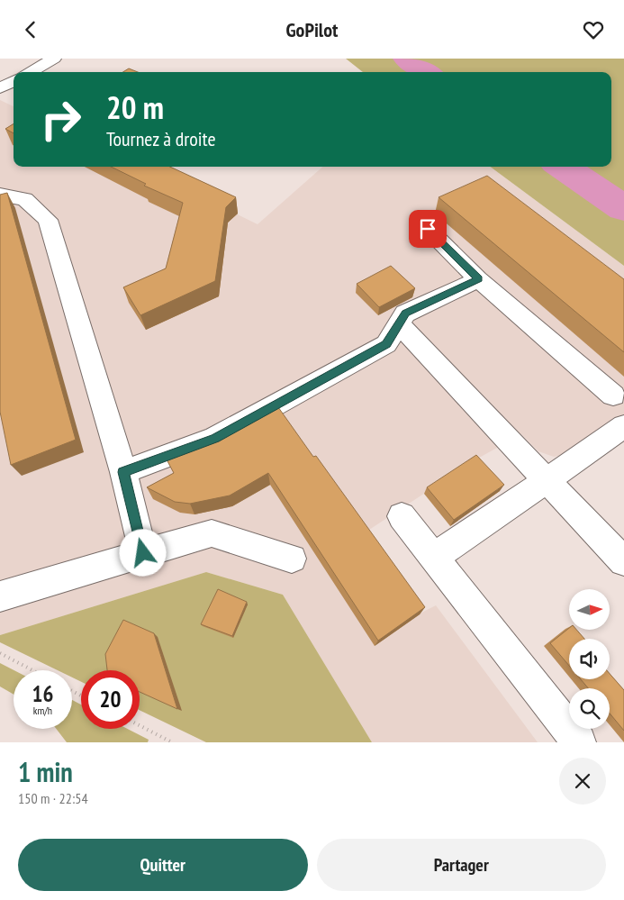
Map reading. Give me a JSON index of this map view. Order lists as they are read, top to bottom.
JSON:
{
  "north": "right",
  "page": {
    "header": "GoPilot",
    "turn": ["20 m", "Tournez à droite"],
    "speed": "16 km/h",
    "limit": "20",
    "heading": ["1 min", "150 m · 22:54"],
    "buttons": ["Quitter", "Partager"]
  }
}
